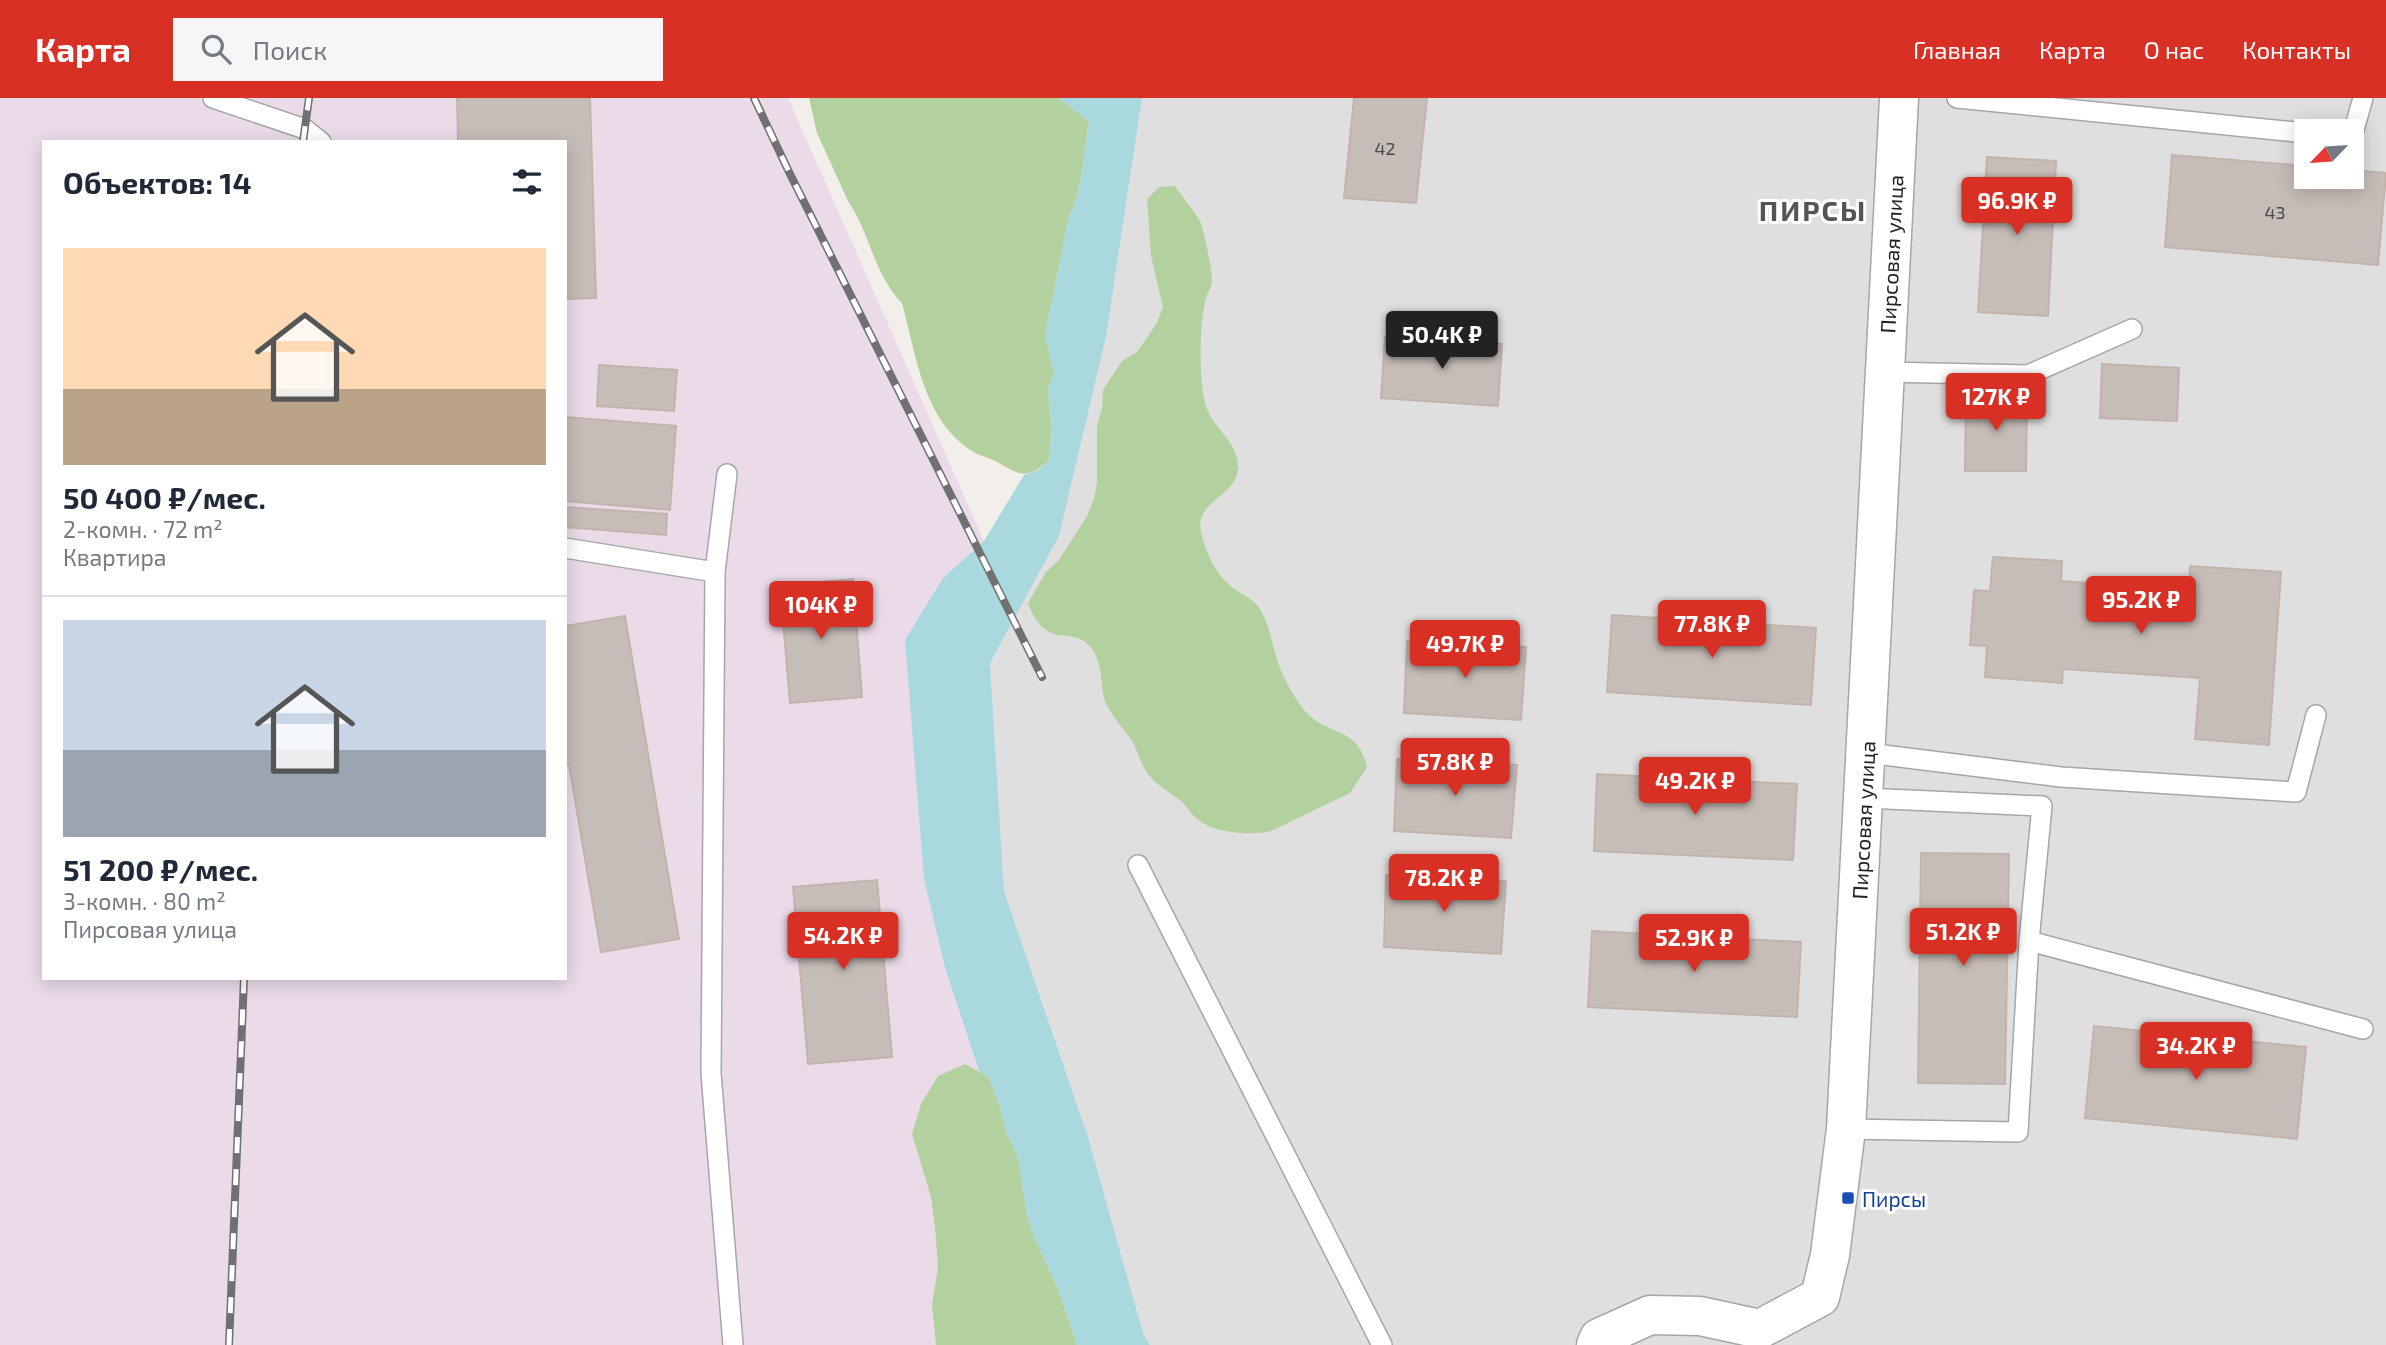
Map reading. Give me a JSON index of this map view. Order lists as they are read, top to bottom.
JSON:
{
  "streets": {
    "street": ["Пирсовая улица"]
  },
  "districts": ["ПИРСЫ"],
  "places": {
    "transit": ["Пирсы"]
  },
  "house_numbers": ["42", "43"],
  "north": "bottom left",
  "page": {
    "header": "Карта",
    "search": "Поиск",
    "nav": [
      "Главная",
      "Карта",
      "О нас",
      "Контакты"
    ],
    "heading": "Объектов: 14",
    "price": [
      "96.9K ₽",
      "50.4K ₽",
      "127K ₽",
      "95.2K ₽",
      "104K ₽",
      "77.8K ₽",
      "49.7K ₽",
      "57.8K ₽",
      "49.2K ₽",
      "78.2K ₽",
      "51.2K ₽",
      "54.2K ₽",
      "52.9K ₽",
      "34.2K ₽"
    ],
    "list": [
      {
        "name": "50 400 ₽/мес.",
        "note": "2-комн. · 72 m² · Квартира"
      },
      {
        "name": "51 200 ₽/мес.",
        "note": "3-комн. · 80 m² · Пирсовая улица"
      }
    ]
  }
}
